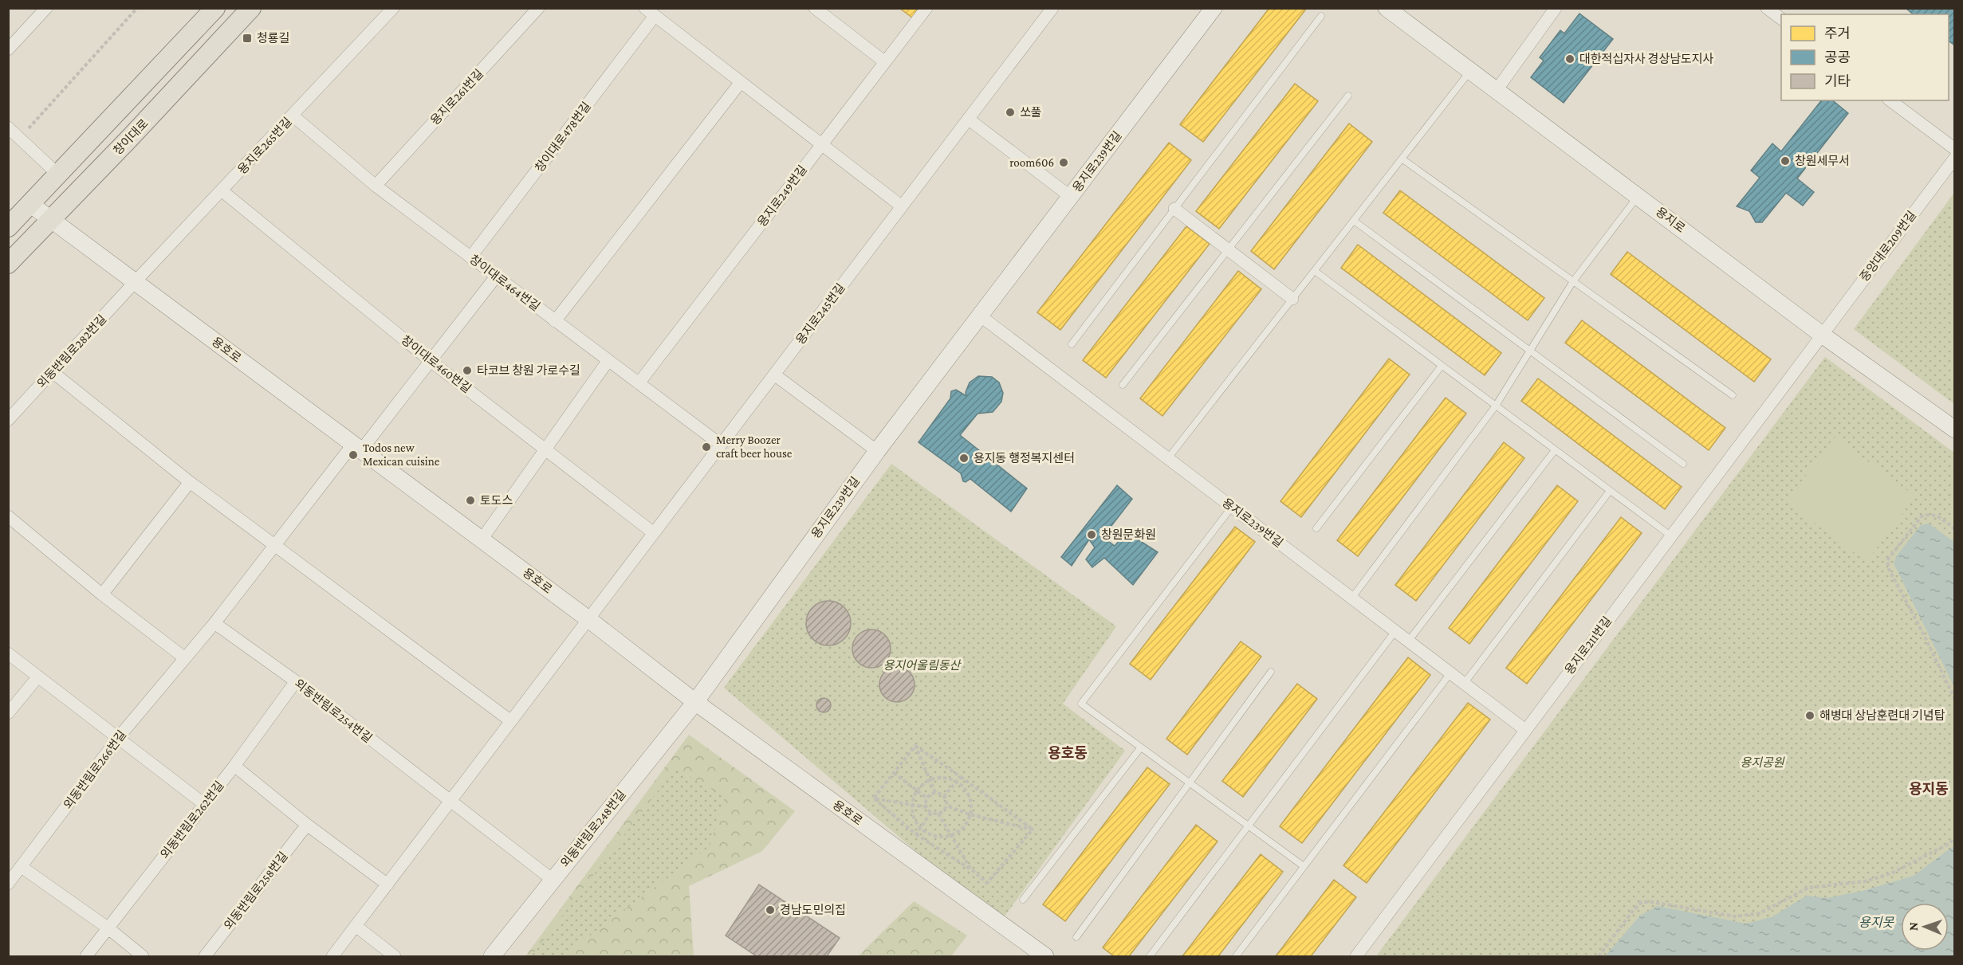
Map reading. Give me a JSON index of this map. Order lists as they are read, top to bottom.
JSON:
{
  "streets": {
    "main road": ["창이대로"],
    "street": [
      "용지로261번길",
      "창이대로478번길",
      "용지로265번길",
      "용지로239번길",
      "용지로249번길",
      "용지로",
      "중앙대로209번길",
      "창이대로464번길",
      "용지로245번길",
      "용호로",
      "외동반림로282번길",
      "창이대로460번길",
      "용지로211번길",
      "외동반림로254번길",
      "외동반림로266번길",
      "외동반림로262번길",
      "외동반림로248번길",
      "외동반림로258번길"
    ]
  },
  "crossings": [
    ["용지로261번길", "창이대로464번길"],
    ["창이대로", "용호로"],
    ["창이대로478번길", "창이대로464번길"],
    ["용지로265번길", "창이대로464번길"],
    ["용지로265번길", "용호로"],
    ["용지로265번길", "외동반림로282번길"],
    ["용지로265번길", "창이대로460번길"],
    ["용지로239번길", "용호로"],
    ["용지로239번길", "용지로211번길"],
    ["용지로239번길", "외동반림로248번길"],
    ["용지로249번길", "창이대로464번길"],
    ["용지로", "중앙대로209번길"],
    ["용지로", "용지로211번길"],
    ["중앙대로209번길", "용지로211번길"],
    ["창이대로464번길", "용지로245번길"],
    ["창이대로464번길", "외동반림로266번길"],
    ["용지로245번길", "용호로"],
    ["용지로245번길", "창이대로460번길"],
    ["용호로", "외동반림로282번길"],
    ["용호로", "외동반림로266번길"],
    ["용호로", "외동반림로248번길"],
    ["창이대로460번길", "외동반림로266번길"],
    ["외동반림로254번길", "외동반림로266번길"],
    ["외동반림로254번길", "외동반림로262번길"],
    ["외동반림로254번길", "외동반림로248번길"]
  ],
  "districts": ["용호동", "용지동"],
  "water": ["용지못"],
  "parks": ["용지어울림동산", "용지공원"],
  "places": {
    "transit": ["청룡길"],
    "other": [
      "대한적십자사 경상남도지사",
      "쏘풀",
      "창원세무서",
      "room606",
      "타코브 창원 가로수길",
      "Merry Boozer craft beer house",
      "Todos new Mexican cuisine",
      "용지동 행정복지센터",
      "토도스",
      "창원문화원",
      "해병대 상남훈련대 기념탑",
      "경남도민의집"
    ]
  },
  "legend": ["주거", "공공", "기타"],
  "north": "left"
}
